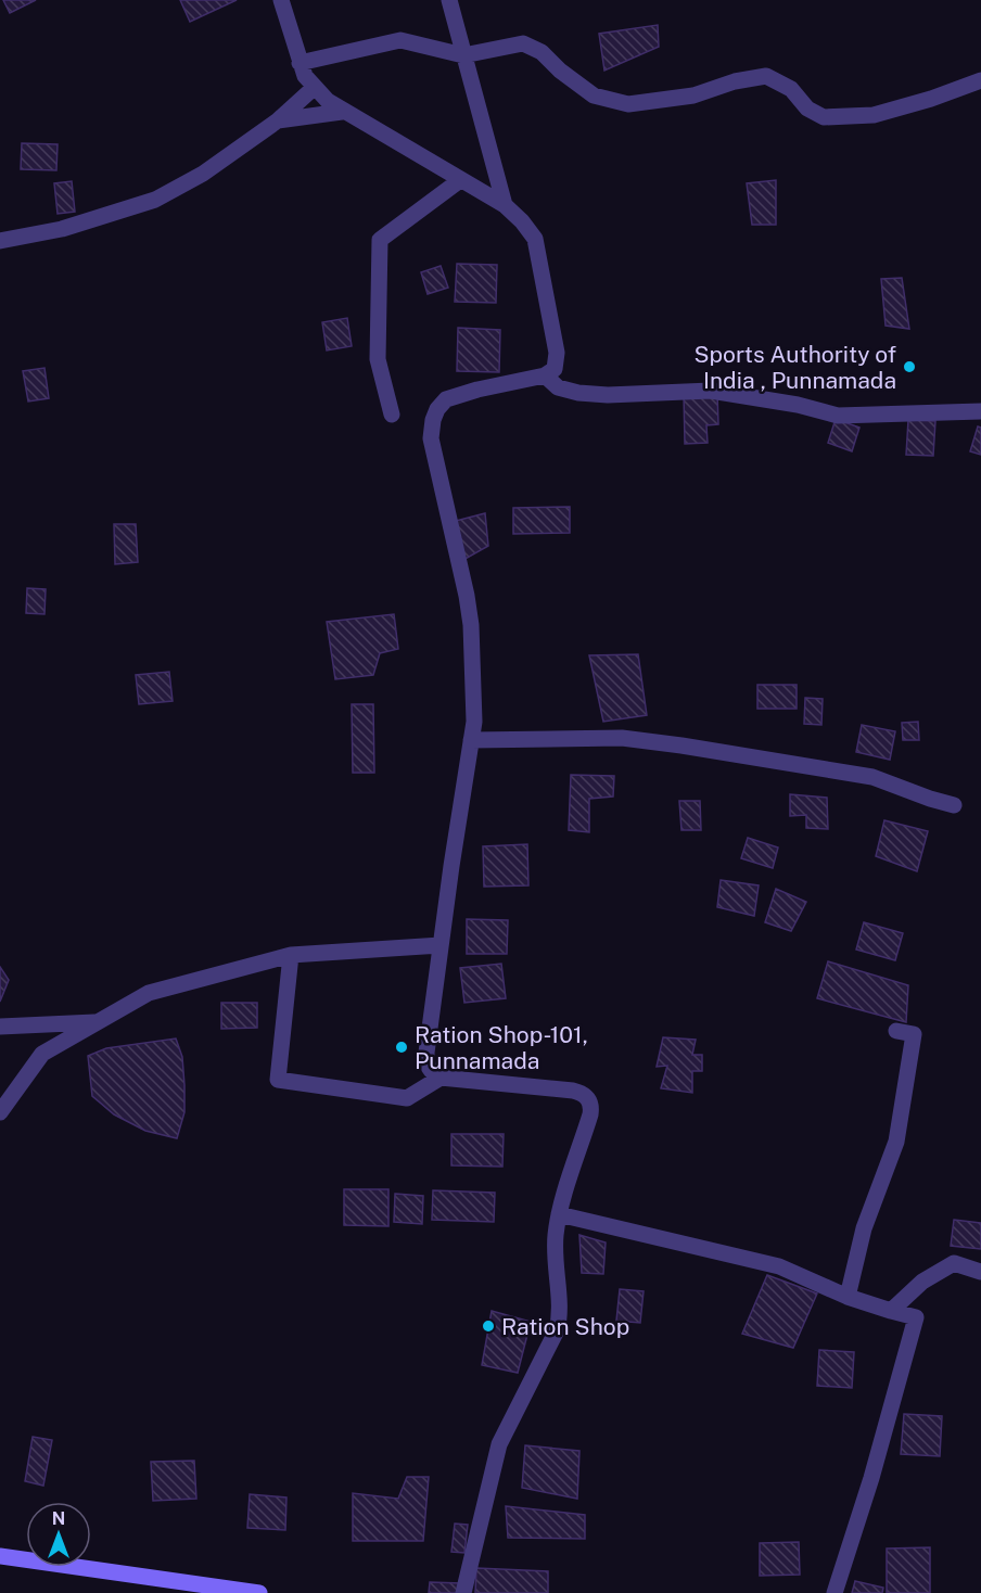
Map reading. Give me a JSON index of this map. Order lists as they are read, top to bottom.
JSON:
{
  "places": ["Sports Authority of India , Punnamada", "Ration Shop-101, Punnamada", "Ration Shop"],
  "north": "top"
}
